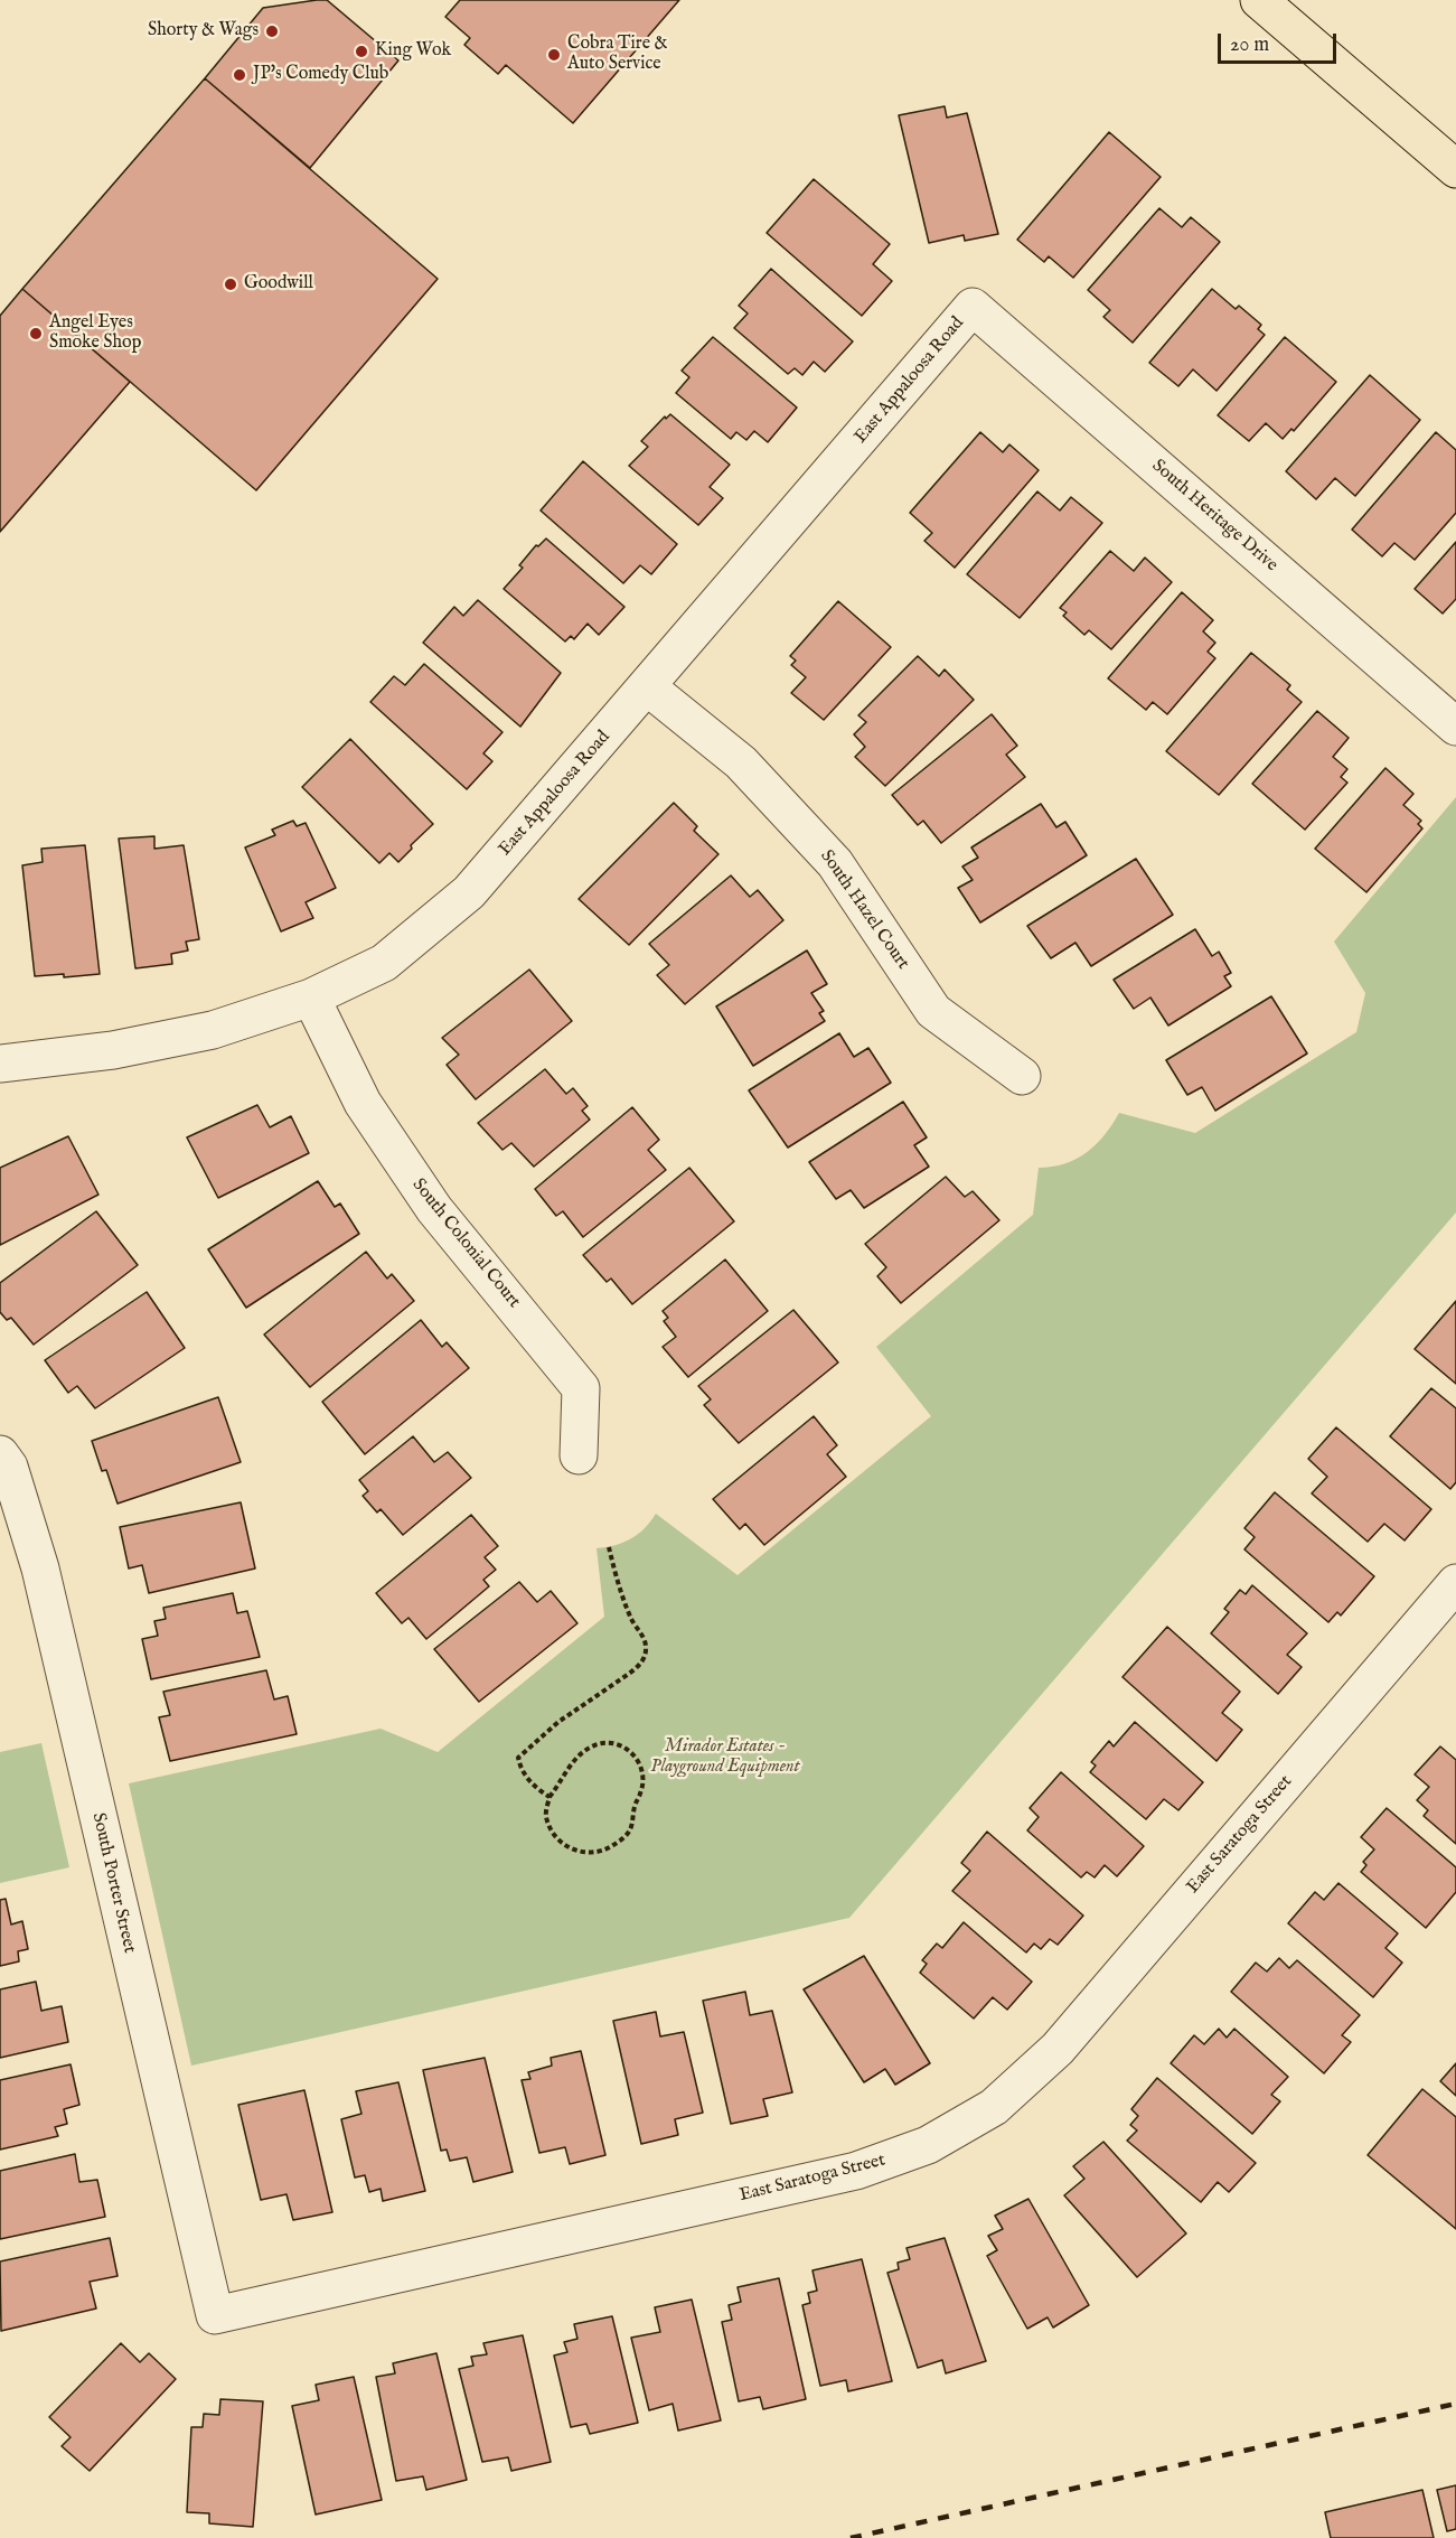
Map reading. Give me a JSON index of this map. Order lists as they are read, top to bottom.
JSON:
{
  "streets": {
    "street": [
      "East Appaloosa Road",
      "South Heritage Drive",
      "South Hazel Court",
      "South Colonial Court",
      "East Saratoga Street",
      "South Porter Street"
    ]
  },
  "crossings": [
    ["East Appaloosa Road", "South Heritage Drive"],
    ["East Appaloosa Road", "South Hazel Court"],
    ["East Appaloosa Road", "South Colonial Court"],
    ["East Saratoga Street", "South Porter Street"]
  ],
  "parks": ["Mirador Estates - Playground Equipment"],
  "places": [
    "Shorty & Wags",
    "King Wok",
    "Cobra Tire & Auto Service",
    "JP's Comedy Club",
    "Goodwill",
    "Angel Eyes Smoke Shop"
  ],
  "scale_bar": "20 m"
}
